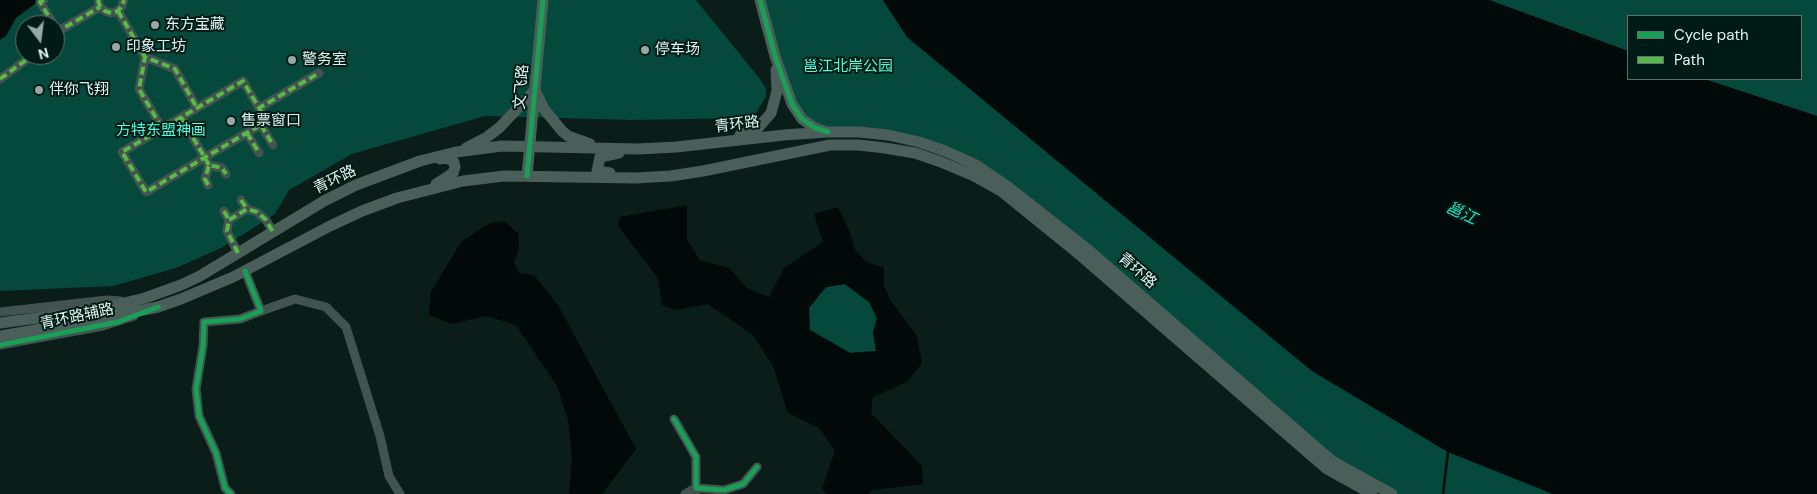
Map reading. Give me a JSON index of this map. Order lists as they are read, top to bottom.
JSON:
{
  "streets": {
    "main road": ["文飞路", "青环路"],
    "street": ["青环路辅路"]
  },
  "crossings": [
    ["文飞路", "青环路"],
    ["青环路", "青环路辅路"]
  ],
  "water": ["邕江"],
  "parks": ["邕江北岸公园", "方特东盟神画"],
  "places": [
    "东方宝藏",
    "印象工坊",
    "停车场",
    "警务室",
    "伴你飞翔",
    "售票窗口"
  ],
  "legend": ["Cycle path", "Path"],
  "north": "bottom"
}
